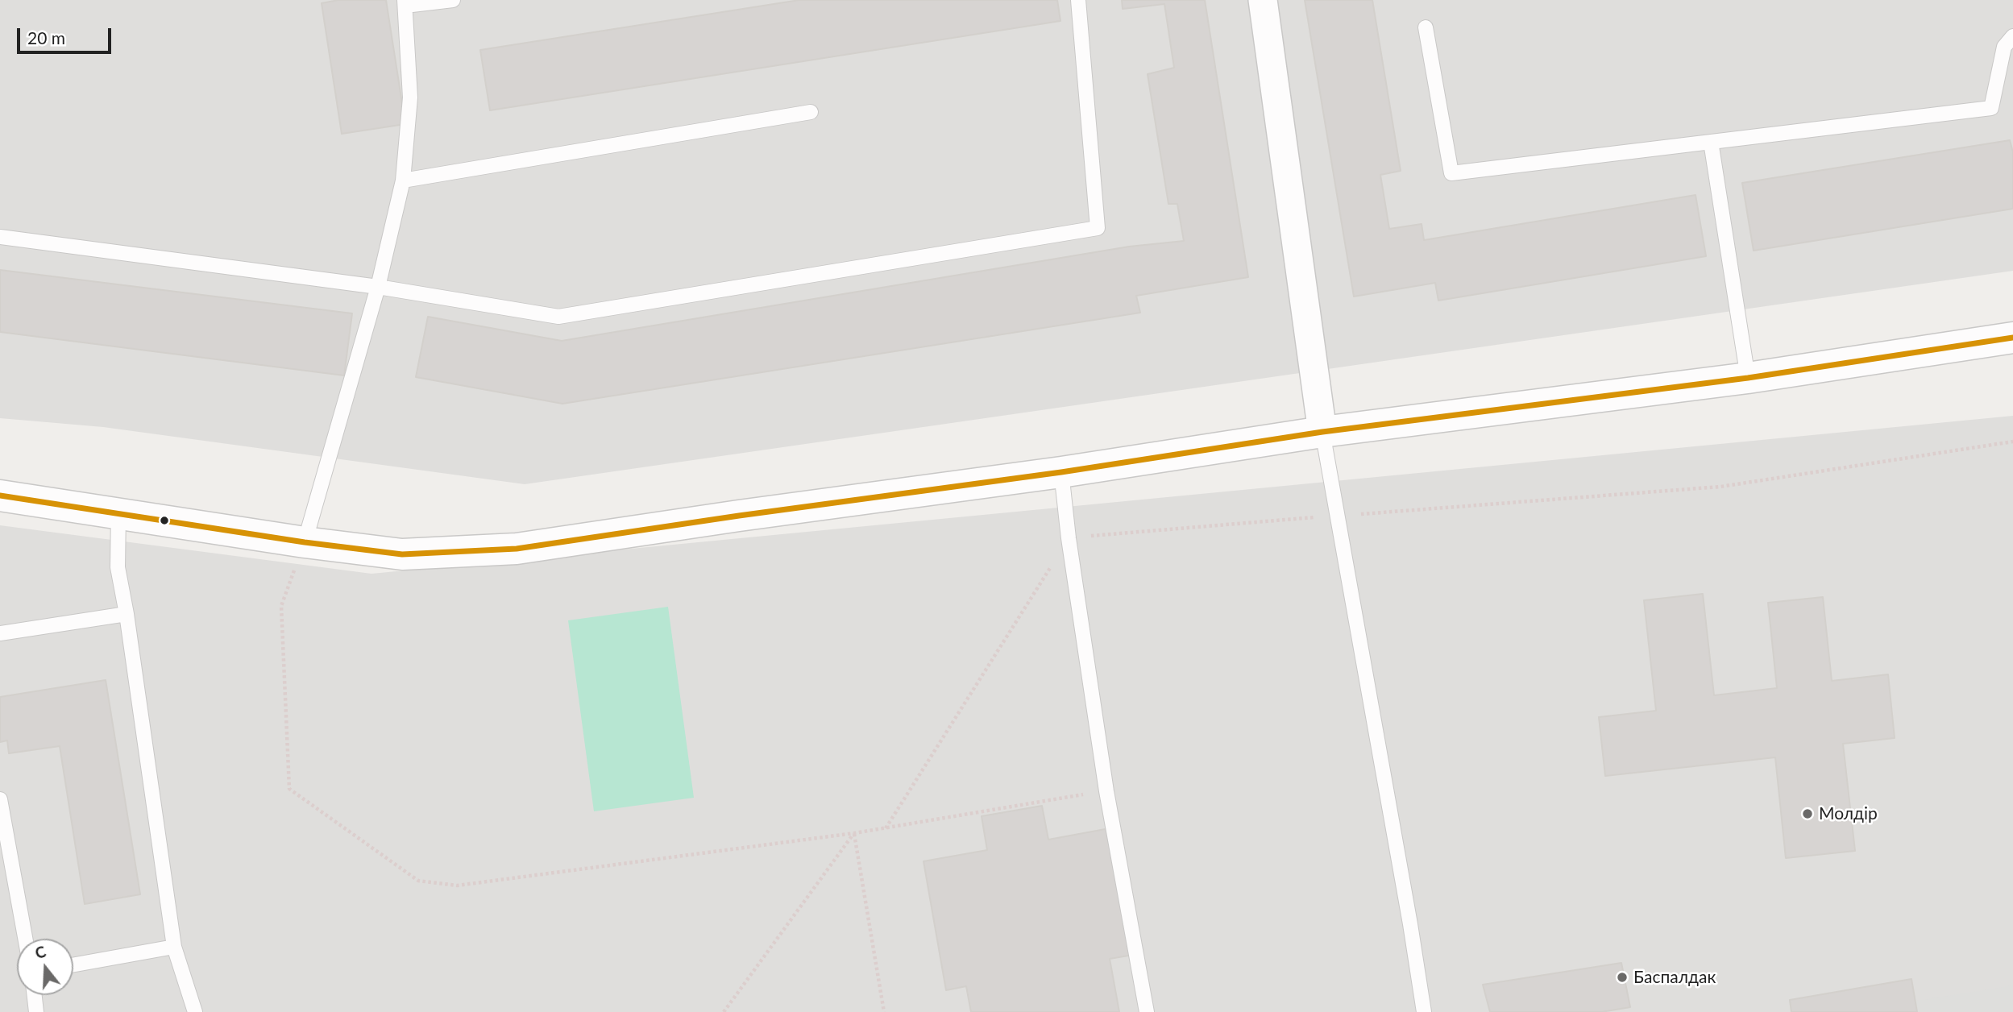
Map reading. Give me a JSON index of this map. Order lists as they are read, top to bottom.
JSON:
{
  "places": ["Молдiр", "Баспалдак"],
  "scale_bar": "20 m",
  "north": "top"
}
